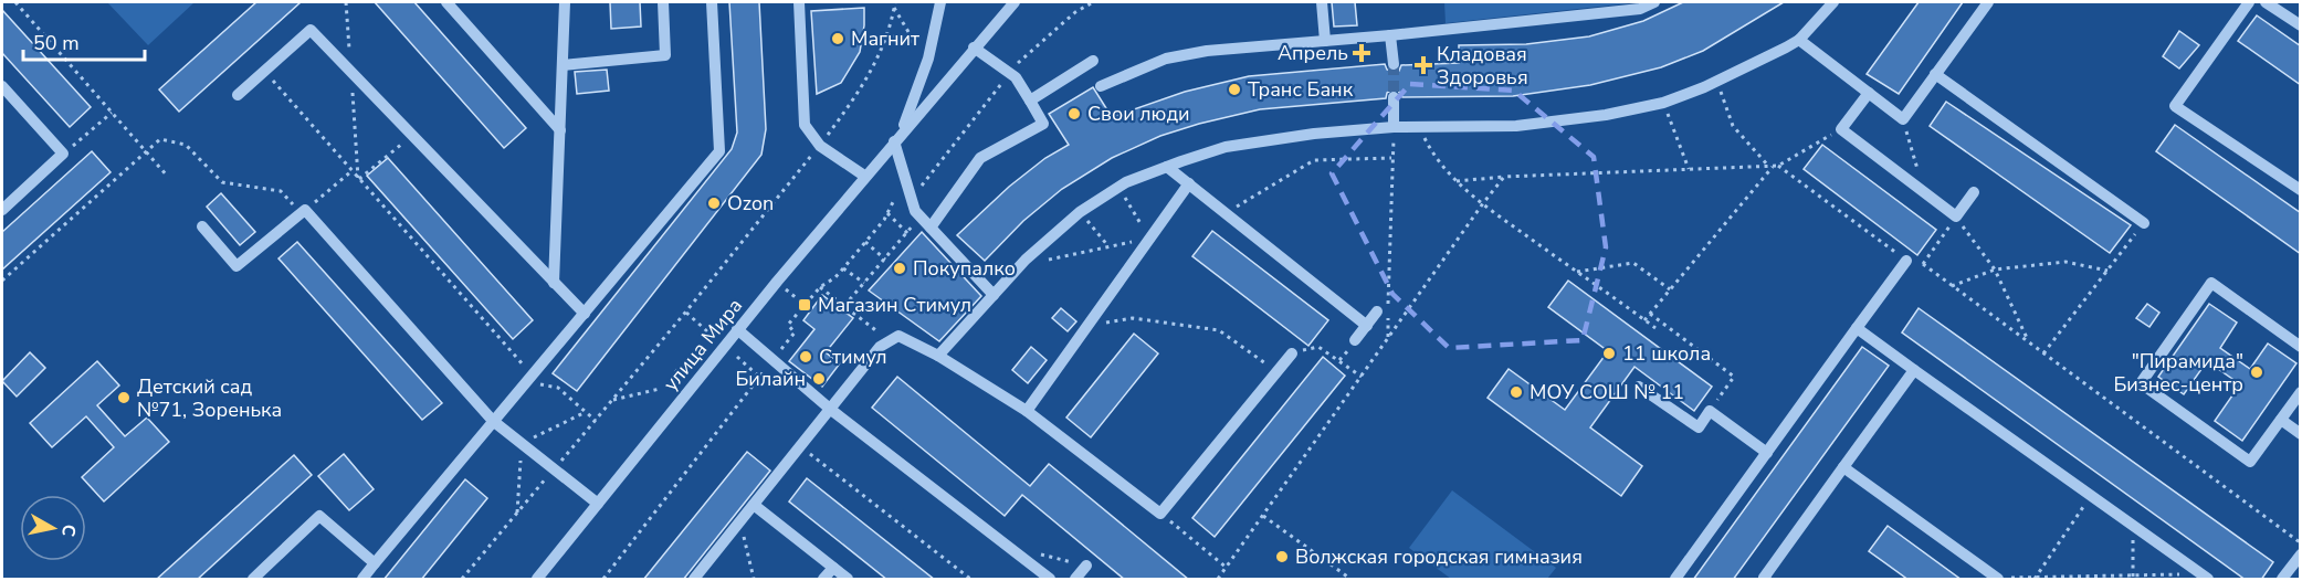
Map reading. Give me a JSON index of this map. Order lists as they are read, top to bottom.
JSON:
{
  "streets": {
    "street": ["улица Мира"]
  },
  "places": {
    "other": [
      "Магнит",
      "Транс Банк",
      "Свои люди",
      "Ozon",
      "Покупалко",
      "11 школа",
      "Стимул",
      "\"Пирамида\" Бизнес-центр",
      "Билайн",
      "МОУ СОШ № 11",
      "Детский сад №71, Зоренька",
      "Волжская городская гимназия"
    ],
    "health": ["Апрель", "Кладовая Здоровья"],
    "transit": ["Магазин Стимул"]
  },
  "scale_bar": "50 m",
  "north": "right"
}
